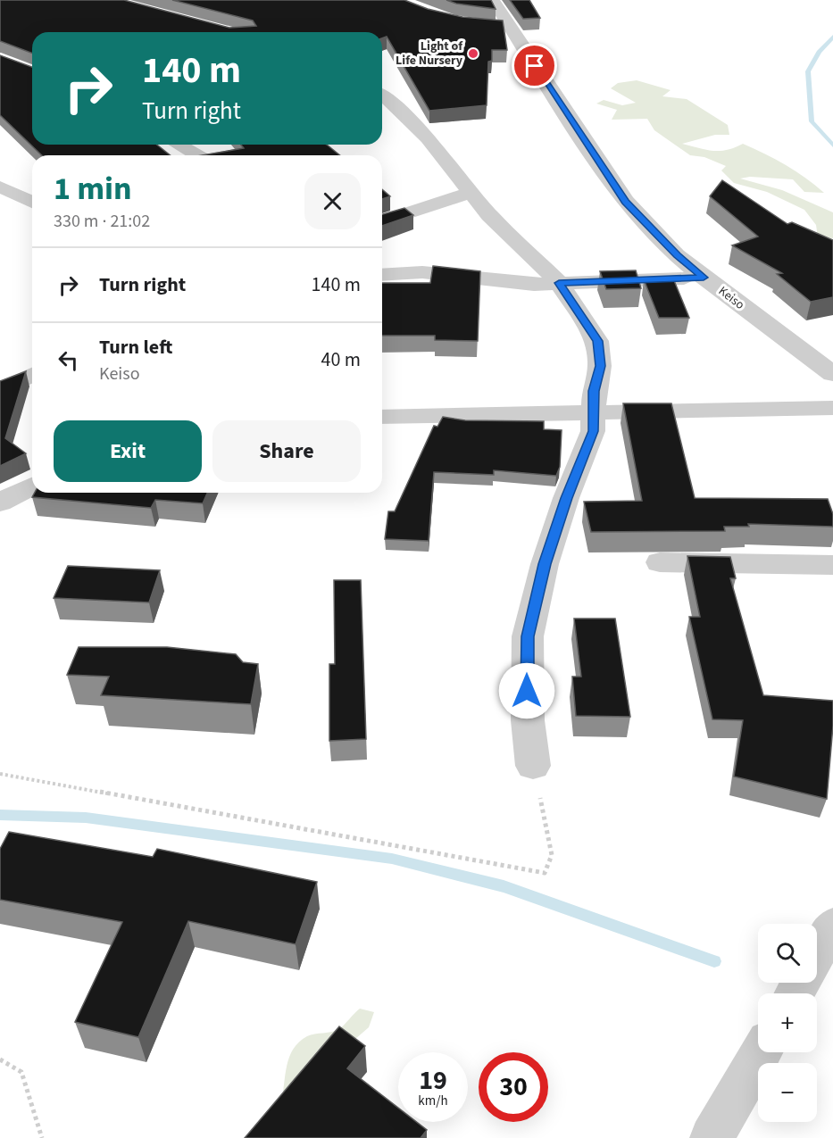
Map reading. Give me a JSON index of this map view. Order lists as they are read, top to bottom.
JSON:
{
  "streets": {
    "street": ["Keiso"]
  },
  "places": ["Light of Life Nursery"],
  "page": {
    "turn": ["140 m", "Turn right"],
    "heading": ["1 min", "330 m · 21:02"],
    "list": [
      {
        "name": "Turn right",
        "value": "140 m"
      },
      {
        "name": "Turn left",
        "note": "Keiso",
        "value": "40 m"
      }
    ],
    "buttons": ["Exit", "Share"],
    "map_buttons": ["+", "−"],
    "speed": "19 km/h",
    "limit": "30"
  }
}
